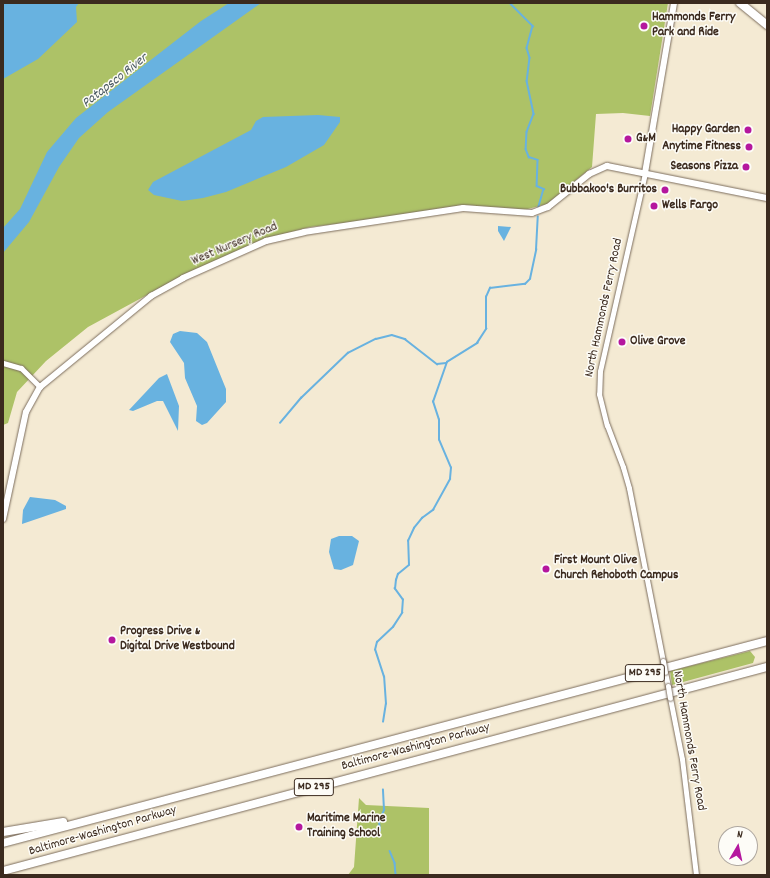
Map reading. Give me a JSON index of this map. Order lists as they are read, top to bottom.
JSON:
{
  "streets": {
    "highway": ["MD 295", "Baltimore-Washington Parkway"],
    "main road": ["West Nursery Road", "North Hammonds Ferry Road"]
  },
  "crossings": [
    ["West Nursery Road", "North Hammonds Ferry Road"]
  ],
  "water": ["Patapsco River"],
  "places": [
    "Hammonds Ferry Park and Ride",
    "Happy Garden",
    "G&M",
    "Anytime Fitness",
    "Seasons Pizza",
    "Bubbakoo's Burritos",
    "Wells Fargo",
    "Olive Grove",
    "First Mount Olive Church Rehoboth Campus",
    "Progress Drive & Digital Drive Westbound",
    "Maritime Marine Training School"
  ],
  "north": "top"
}
